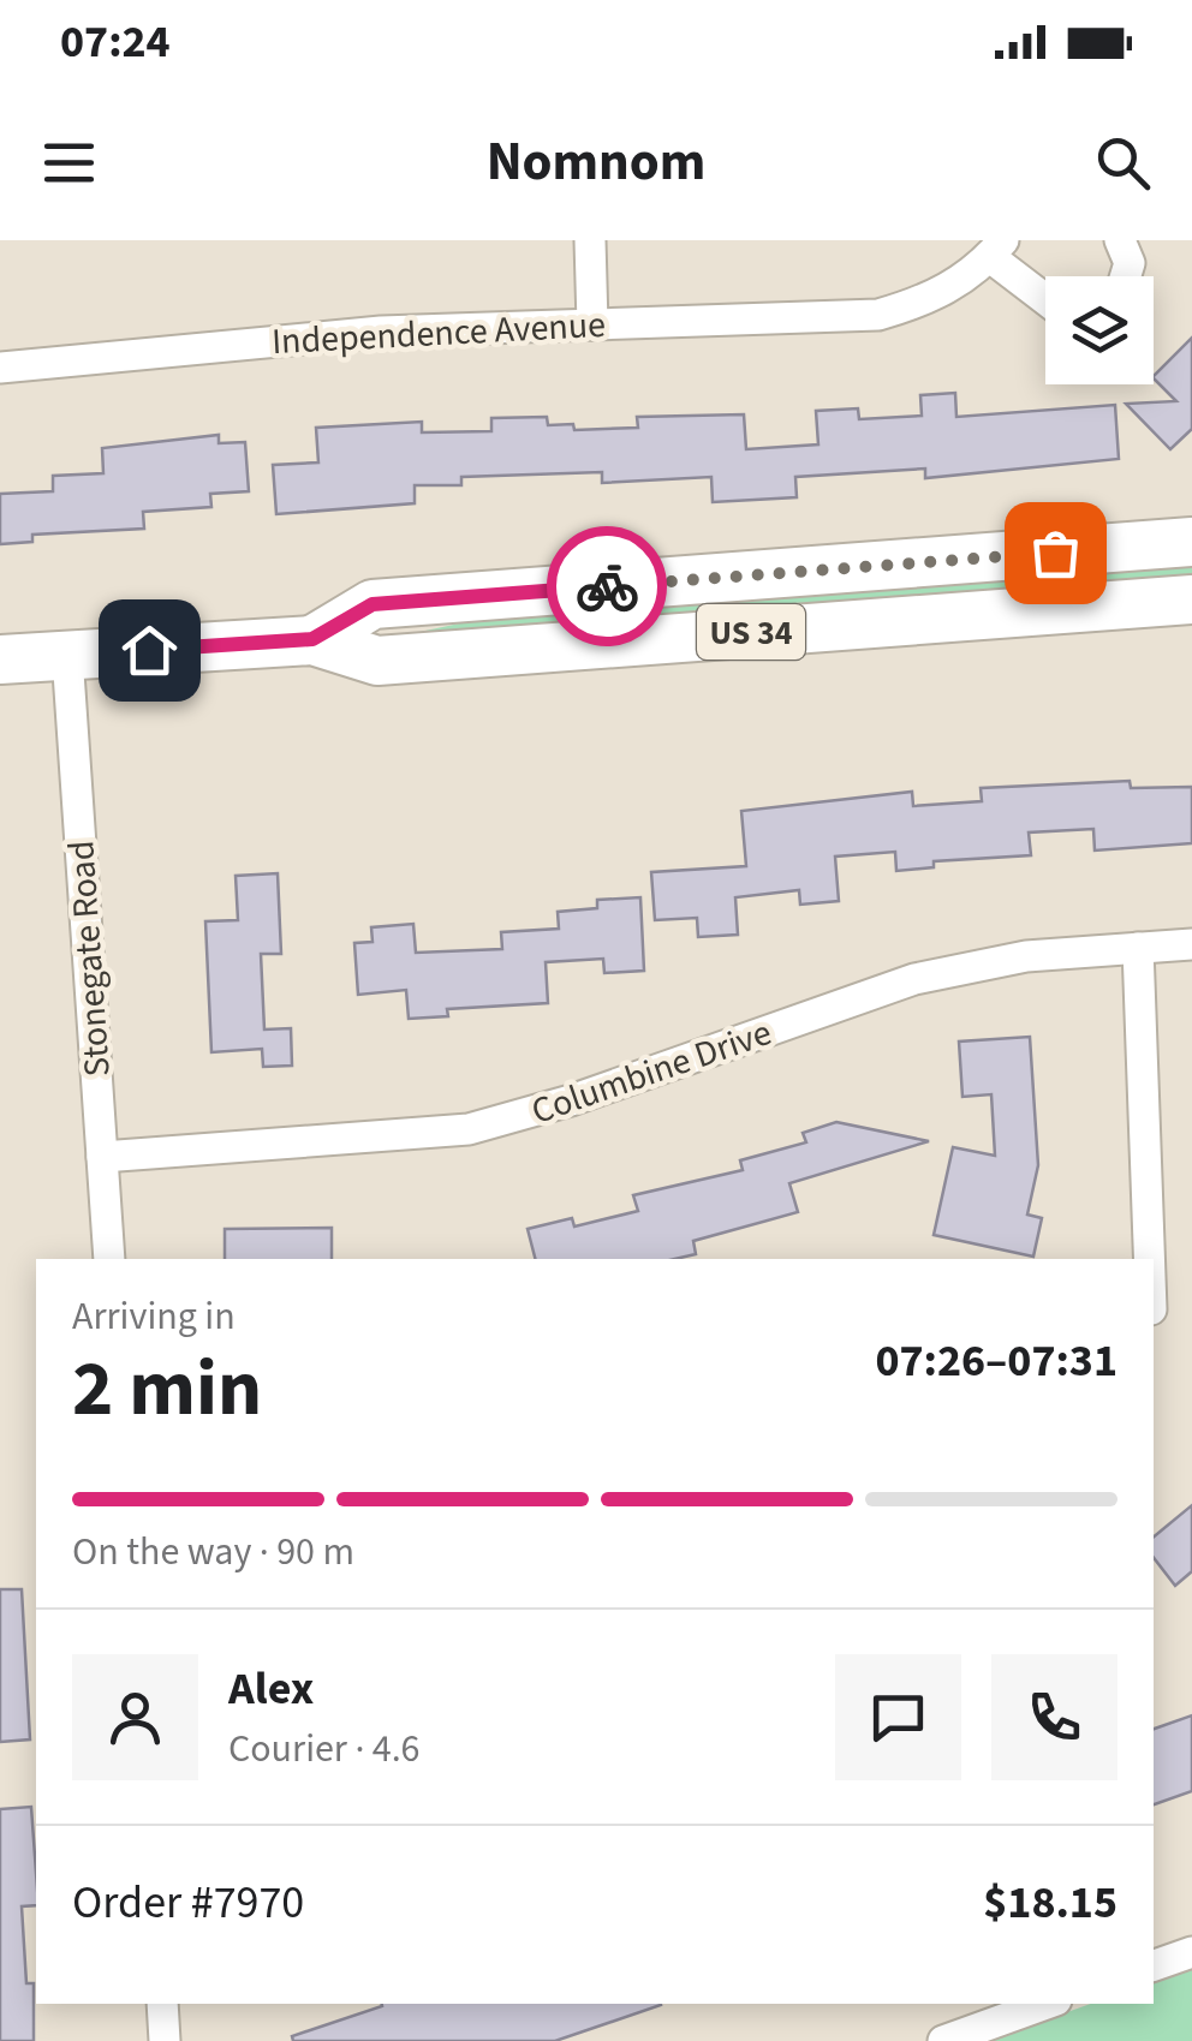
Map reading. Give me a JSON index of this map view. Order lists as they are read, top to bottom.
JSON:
{
  "streets": {
    "main road": ["US 34"],
    "street": ["Independence Avenue", "Stonegate Road", "Columbine Drive"]
  },
  "crossings": [
    ["US 34", "Stonegate Road"],
    ["Stonegate Road", "Columbine Drive"]
  ],
  "page": {
    "status": "07:24",
    "header": "Nomnom",
    "heading": ["2 min", "Arriving in", "07:26–07:31"],
    "panel": [
      "Alex",
      "Courier · 4.6",
      "Order #7970",
      "$18.15"
    ],
    "bar": "On the way · 90 m"
  }
}
